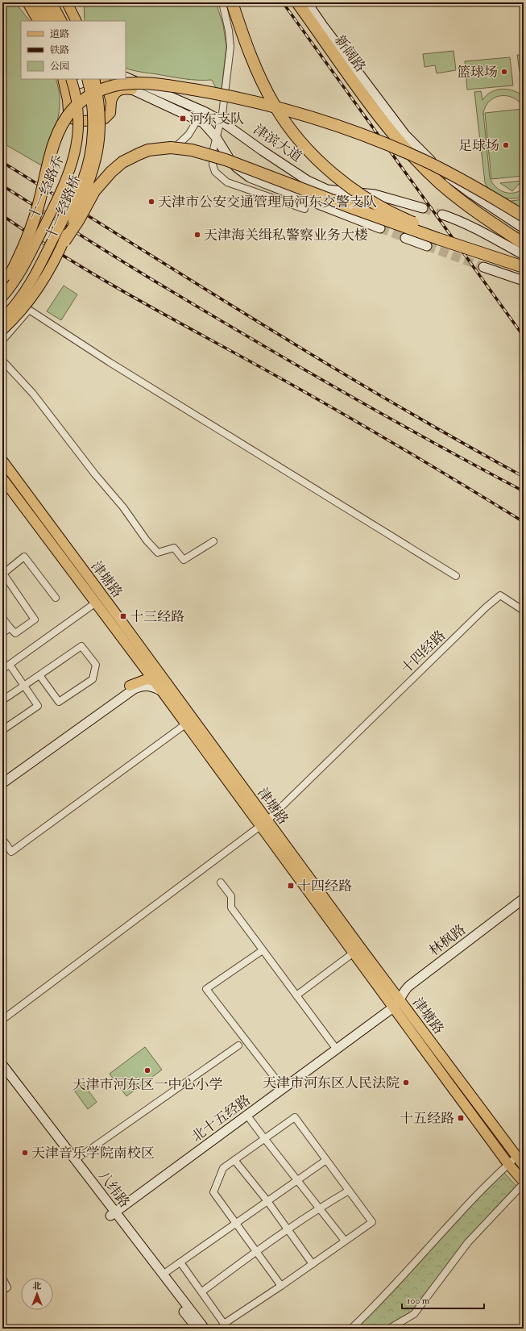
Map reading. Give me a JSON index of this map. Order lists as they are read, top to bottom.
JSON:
{
  "streets": {
    "highway": ["新阔路"],
    "main road": ["十一经路乔", "十一经路桥", "津塘路"],
    "street": [
      "津滨大道",
      "十四经路",
      "林枫路",
      "北十五经路",
      "八纬路"
    ]
  },
  "crossings": [
    ["津塘路", "十四经路"],
    ["津塘路", "林枫路"],
    ["津塘路", "北十五经路"],
    ["林枫路", "北十五经路"],
    ["北十五经路", "八纬路"]
  ],
  "places": {
    "other": [
      "篮球场",
      "足球场",
      "天津市公安交通管理局河东交警支队",
      "天津海关缉私警察业务大楼",
      "天津市河东区一中心小学",
      "天津市河东区人民法院",
      "天津音乐学院南校区"
    ],
    "transit": [
      "河东支队",
      "十三经路",
      "十四经路",
      "十五经路"
    ]
  },
  "legend": ["道路", "铁路", "公园"],
  "scale_bar": "100 m",
  "north": "top"
}
